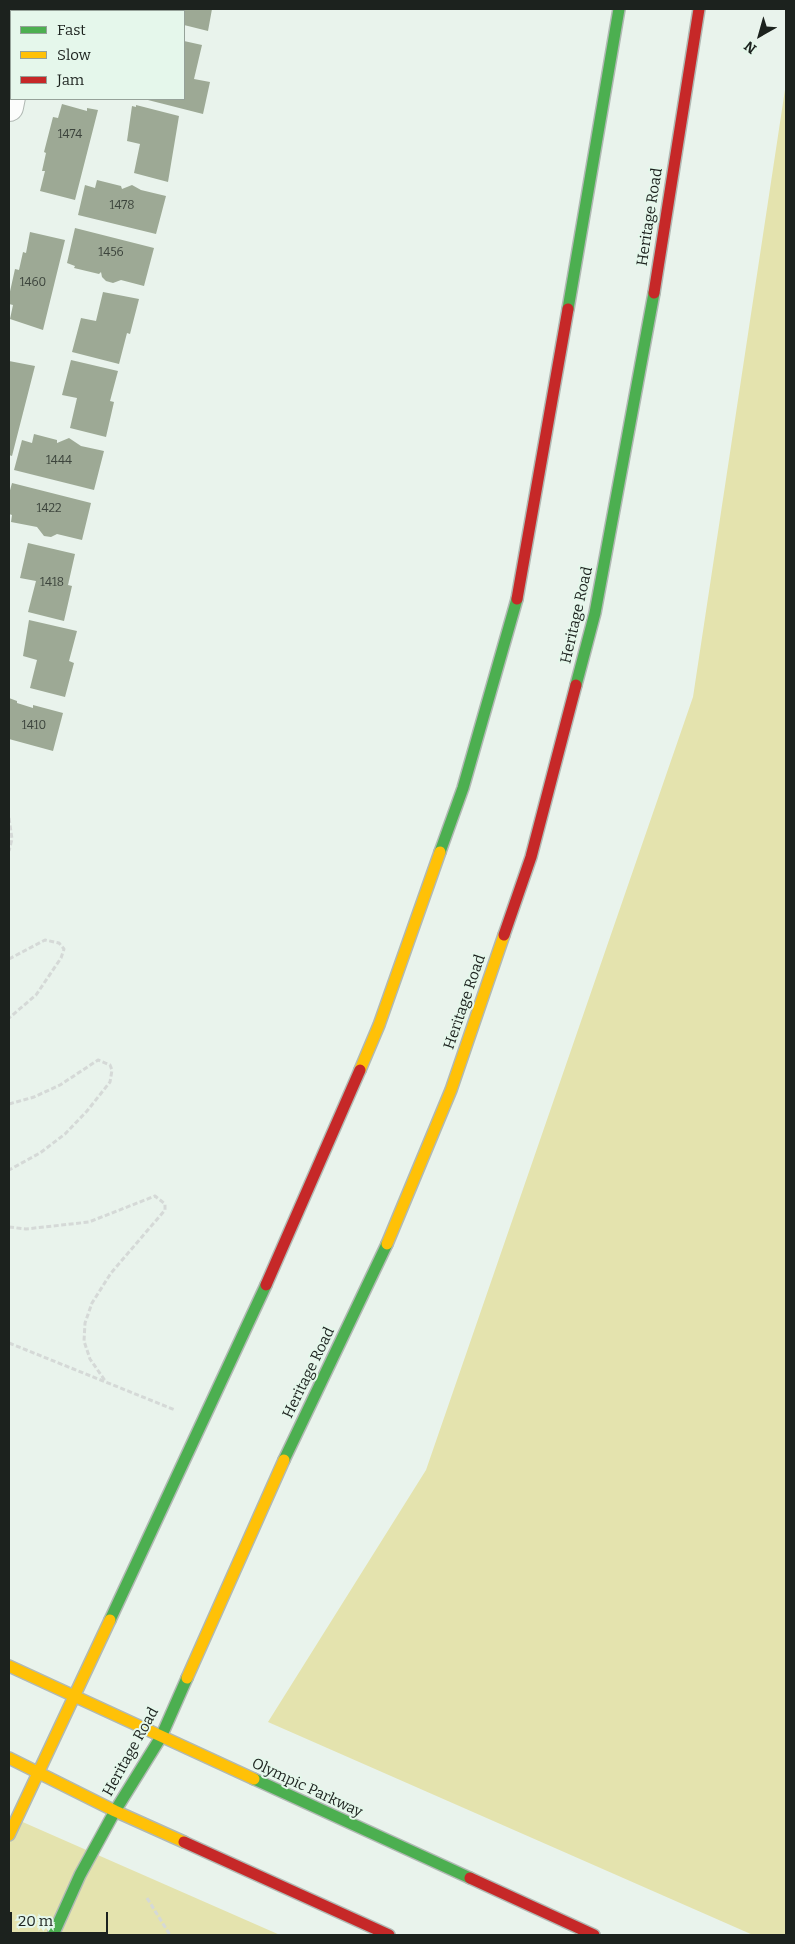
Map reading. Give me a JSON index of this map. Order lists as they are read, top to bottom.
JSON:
{
  "streets": {
    "main road": ["Heritage Road", "Olympic Parkway"]
  },
  "crossings": [
    ["Heritage Road", "Olympic Parkway"]
  ],
  "house_numbers": [
    "1474",
    "1478",
    "1456",
    "1460",
    "1444",
    "1422",
    "1418",
    "1410"
  ],
  "legend": ["Fast", "Slow", "Jam"],
  "scale_bar": "20 m",
  "north": "bottom left"
}
